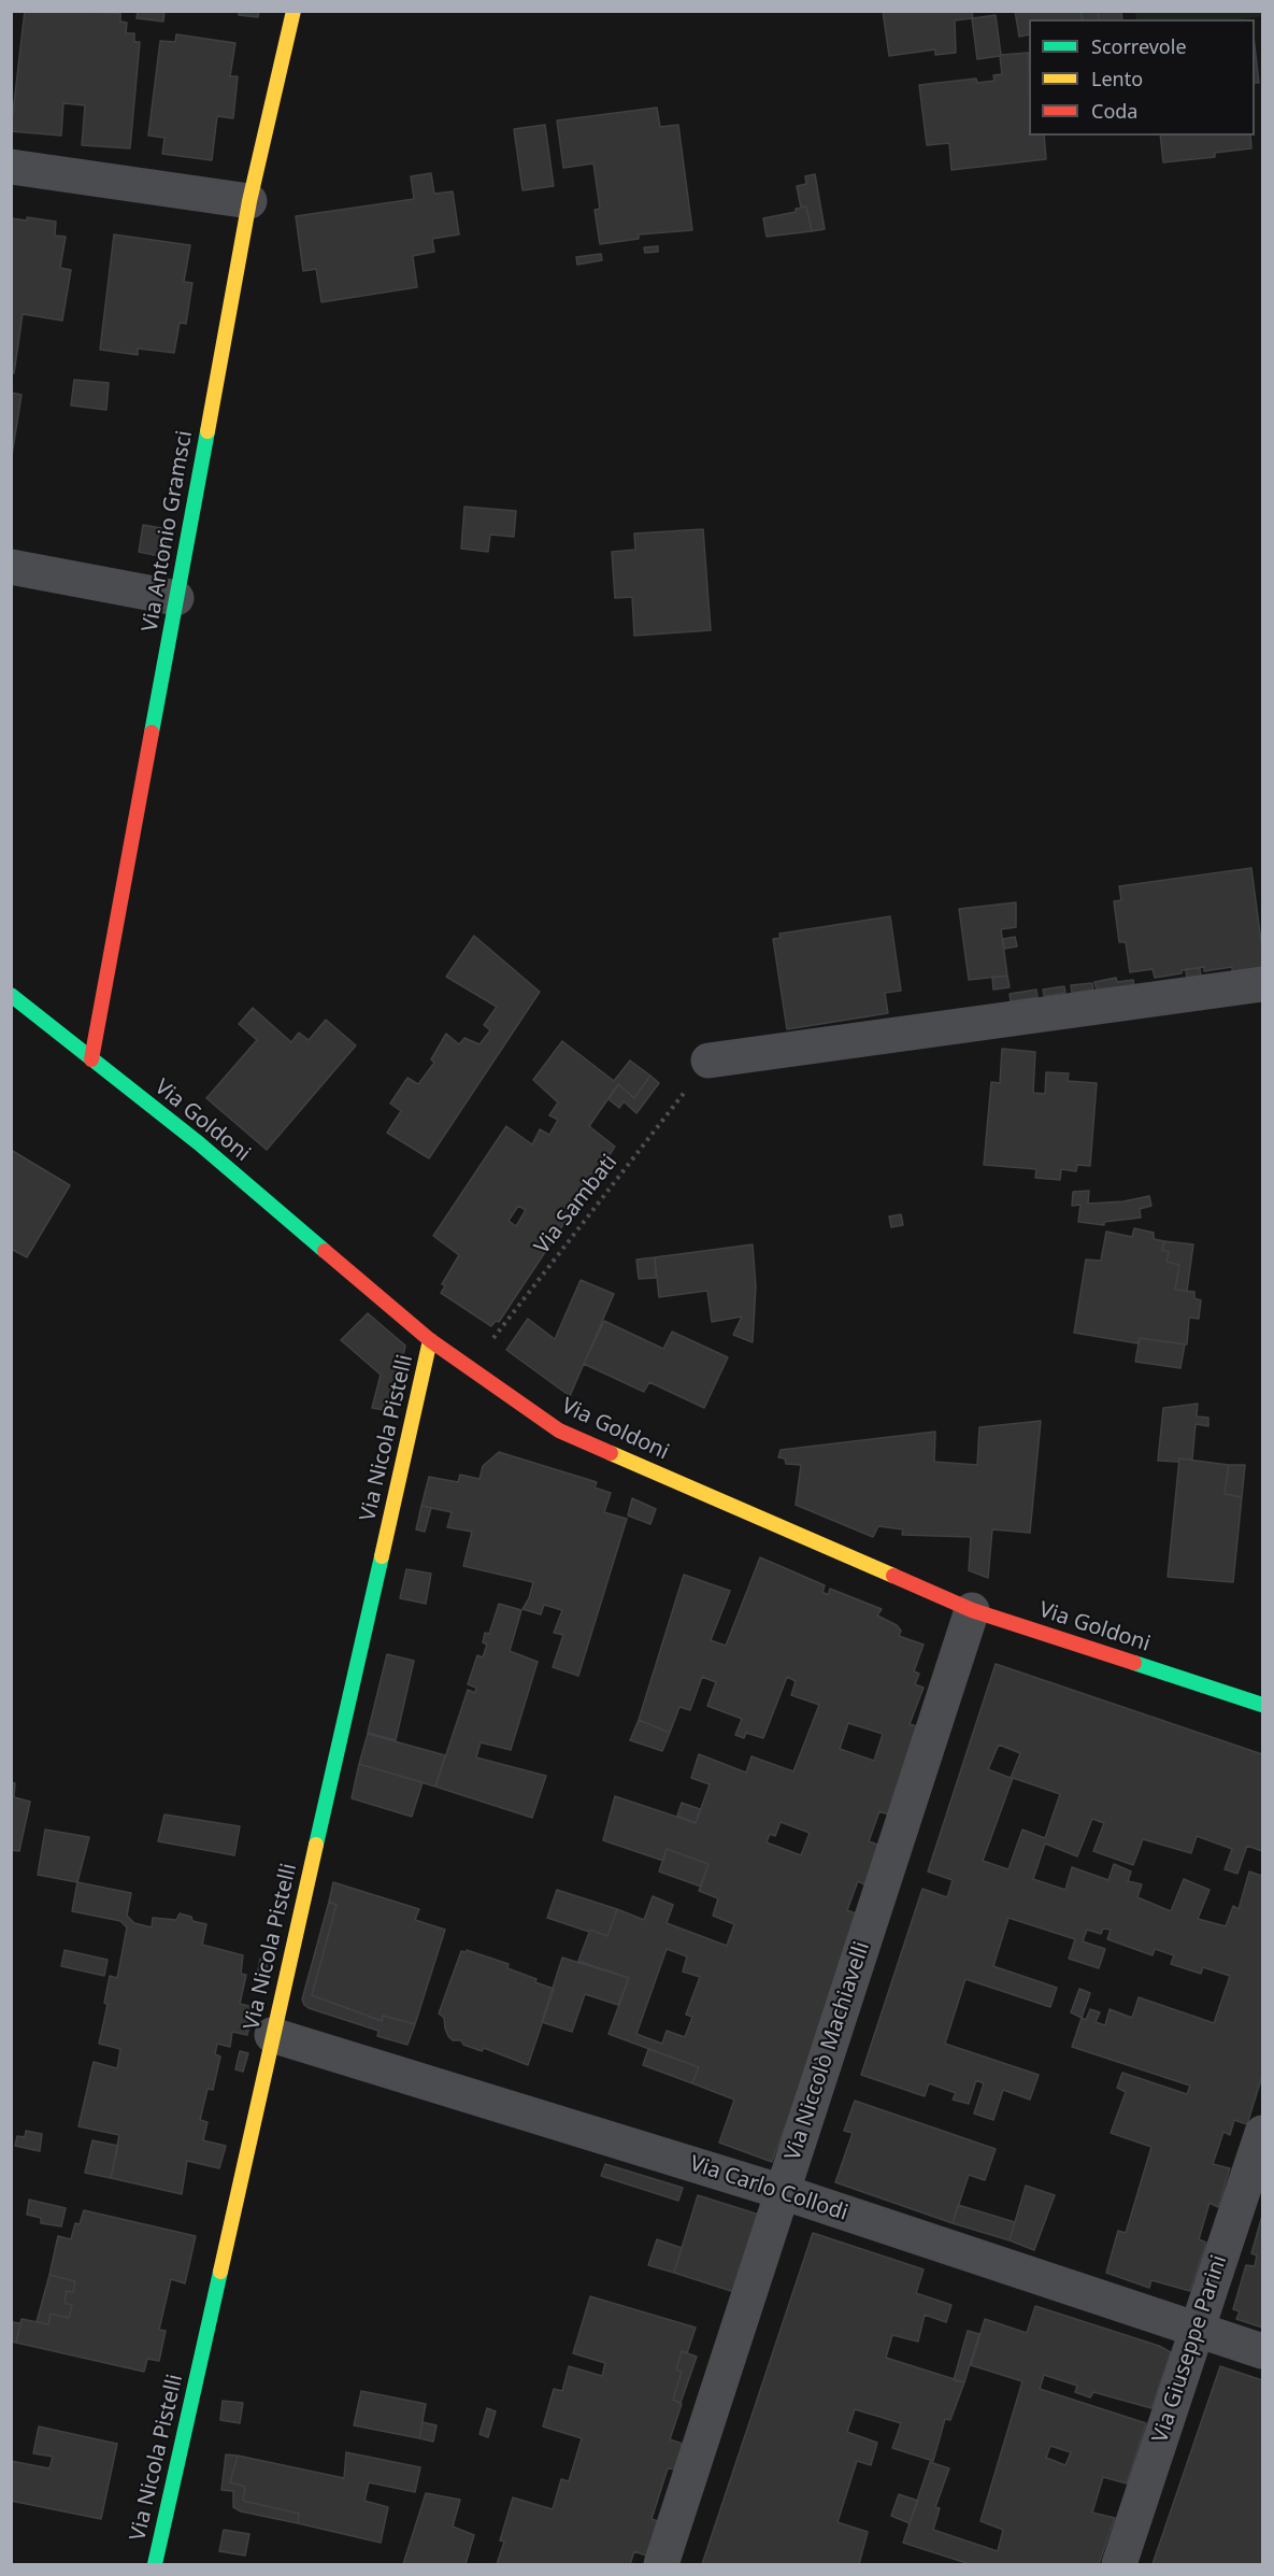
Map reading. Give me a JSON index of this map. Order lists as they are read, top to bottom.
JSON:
{
  "streets": {
    "street": [
      "Via Antonio Gramsci",
      "Via Goldoni",
      "Via Nicola Pistelli",
      "Via Niccolò Machiavelli",
      "Via Carlo Collodi",
      "Via Giuseppe Parini"
    ],
    "path": ["Via Sambati"]
  },
  "crossings": [
    ["Via Antonio Gramsci", "Via Goldoni"],
    ["Via Goldoni", "Via Sambati"],
    ["Via Goldoni", "Via Nicola Pistelli"],
    ["Via Goldoni", "Via Niccolò Machiavelli"],
    ["Via Nicola Pistelli", "Via Carlo Collodi"],
    ["Via Niccolò Machiavelli", "Via Carlo Collodi"],
    ["Via Carlo Collodi", "Via Giuseppe Parini"]
  ],
  "legend": ["Scorrevole", "Lento", "Coda"]
}
